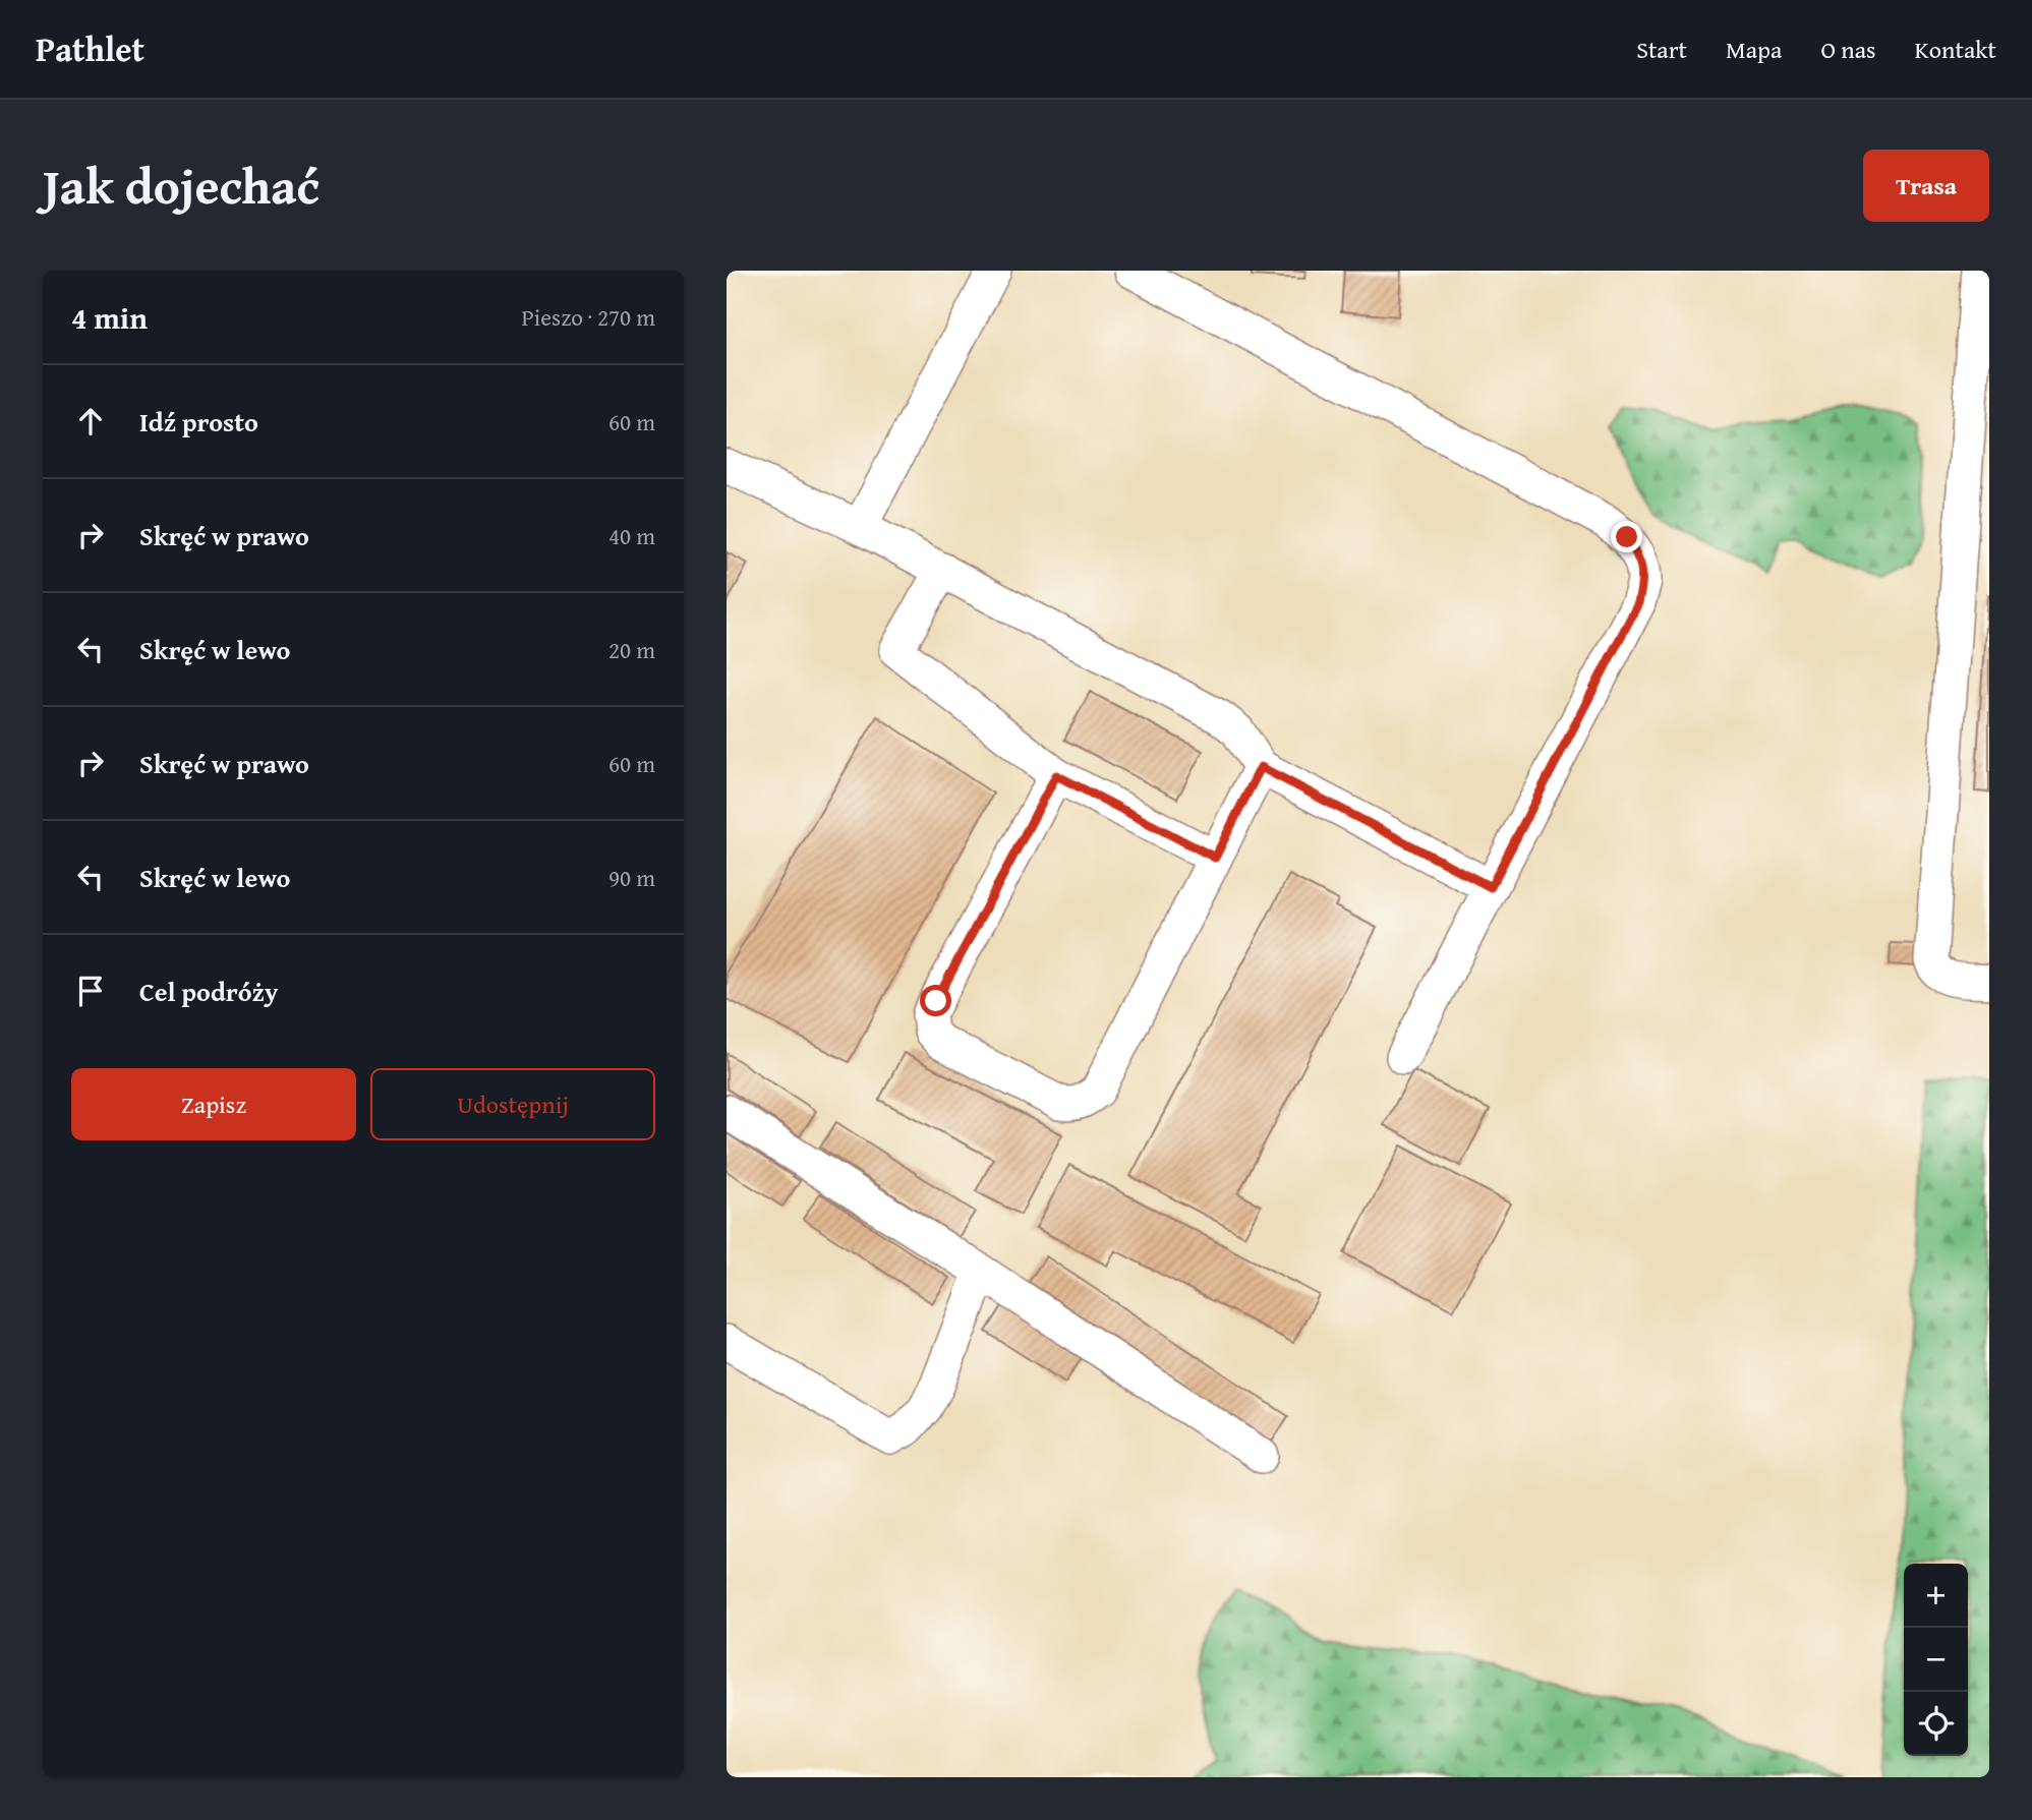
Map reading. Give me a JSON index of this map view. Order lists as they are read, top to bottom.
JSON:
{
  "page": {
    "header": "Pathlet",
    "nav": [
      "Start",
      "Mapa",
      "O nas",
      "Kontakt"
    ],
    "title": "Jak dojechać",
    "buttons": [
      "Trasa",
      ["Zapisz", "Udostępnij"]
    ],
    "heading": ["4 min", "Pieszo · 270 m"],
    "list": [
      ["Idź prosto", "60 m"],
      ["Skręć w prawo", "40 m"],
      ["Skręć w lewo", "20 m"],
      ["Skręć w prawo", "60 m"],
      ["Skręć w lewo", "90 m"],
      "Cel podróży"
    ],
    "map_buttons": ["+", "−"]
  }
}
